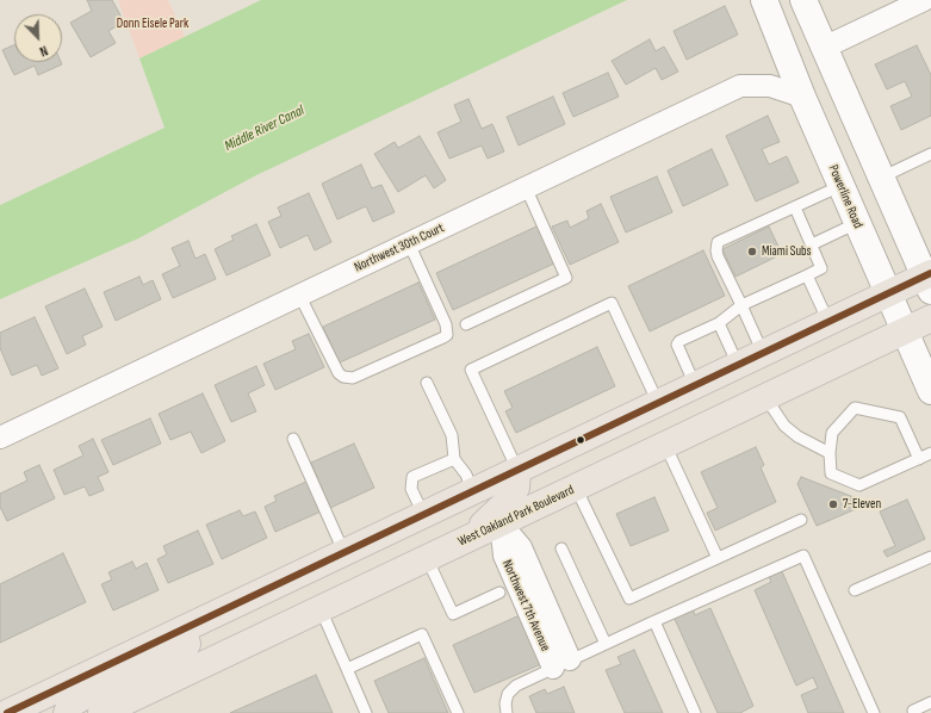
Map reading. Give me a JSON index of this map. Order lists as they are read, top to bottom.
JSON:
{
  "streets": {
    "main road": ["Powerline Road", "West Oakland Park Boulevard"],
    "street": ["Northwest 30th Court", "Northwest 7th Avenue"]
  },
  "crossings": [
    ["Powerline Road", "Northwest 30th Court"],
    ["Powerline Road", "West Oakland Park Boulevard"],
    ["West Oakland Park Boulevard", "Northwest 7th Avenue"]
  ],
  "water": ["Middle River Canal"],
  "parks": ["Donn Eisele Park"],
  "places": ["Miami Subs", "7-Eleven"],
  "north": "bottom right"
}
